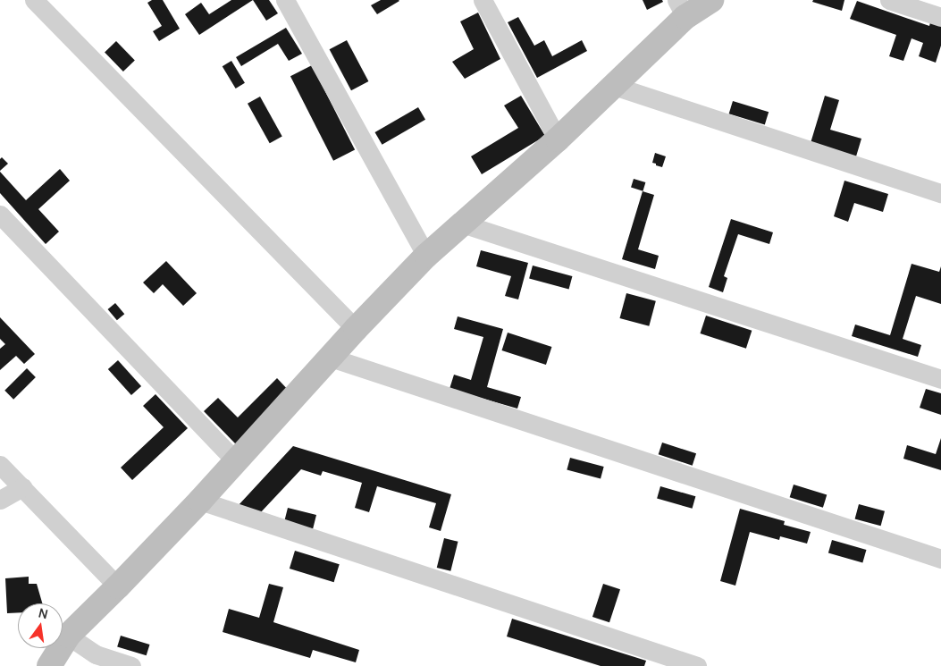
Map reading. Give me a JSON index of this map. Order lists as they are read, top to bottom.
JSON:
{
  "north": "top"
}
